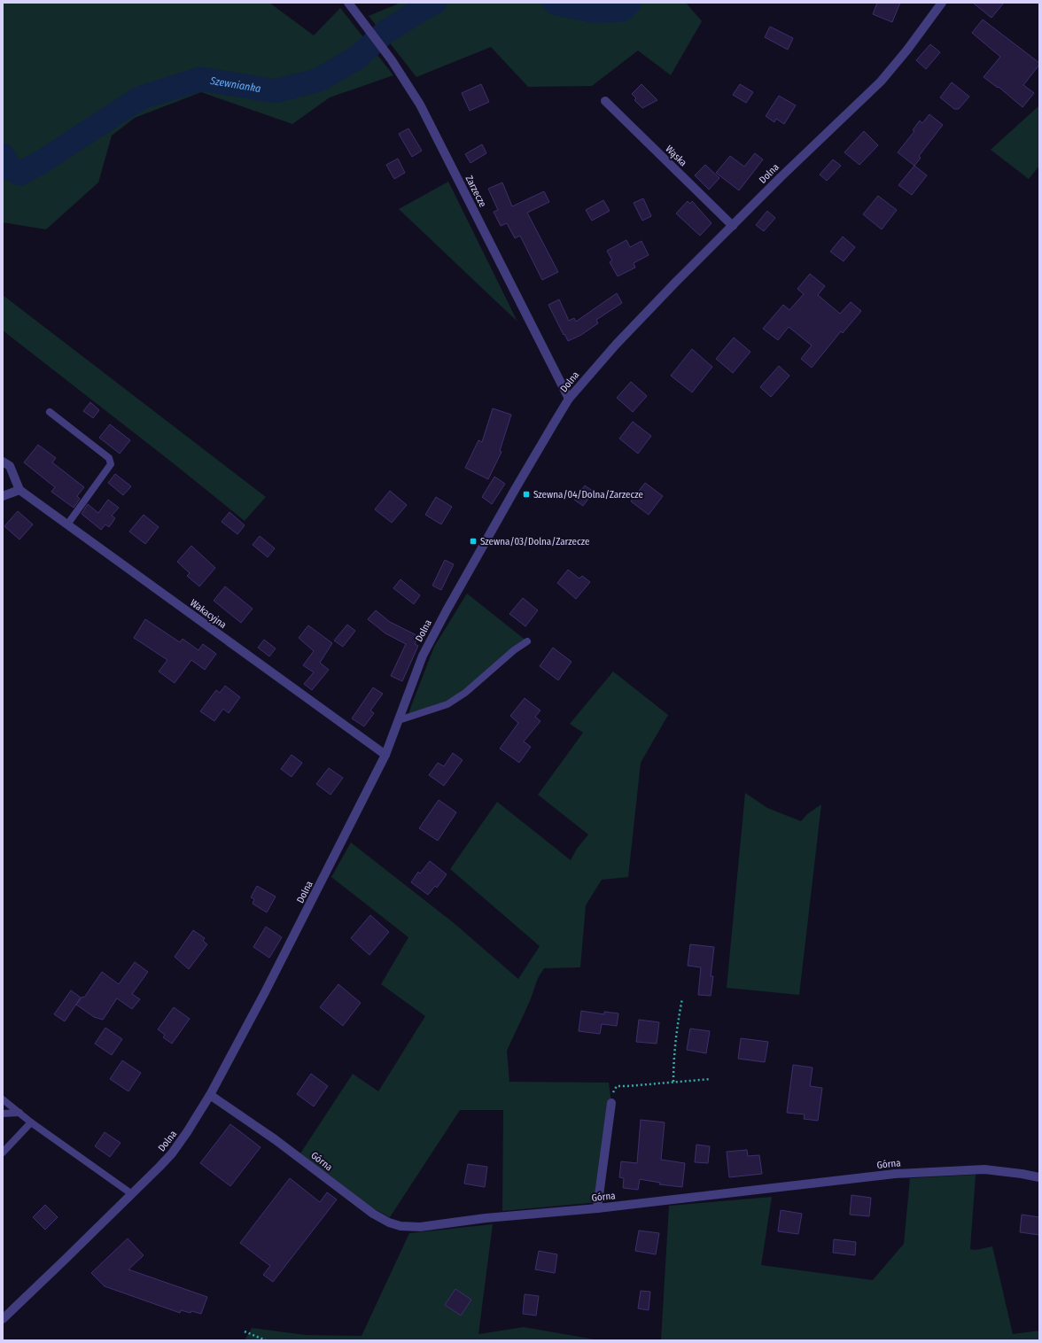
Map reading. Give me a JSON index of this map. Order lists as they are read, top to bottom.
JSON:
{
  "streets": {
    "street": [
      "Wąska",
      "Dolna",
      "Zarzecze",
      "Wakacyjna",
      "Górna"
    ]
  },
  "crossings": [
    ["Wąska", "Dolna"],
    ["Dolna", "Zarzecze"],
    ["Dolna", "Wakacyjna"],
    ["Dolna", "Górna"]
  ],
  "water": ["Szewnianka"],
  "places": {
    "transit": ["Szewna/04/Dolna/Zarzecze", "Szewna/03/Dolna/Zarzecze"]
  }
}
